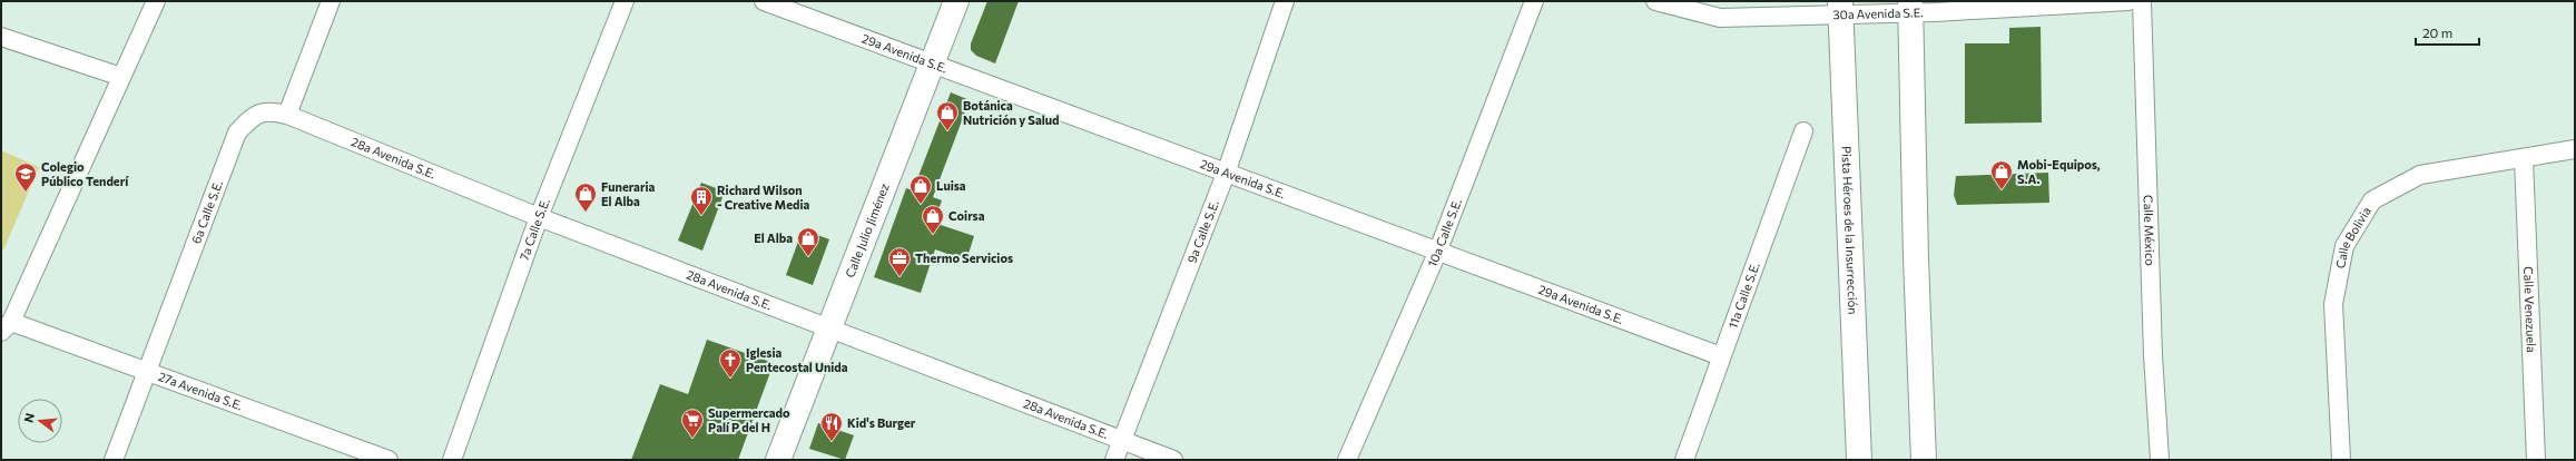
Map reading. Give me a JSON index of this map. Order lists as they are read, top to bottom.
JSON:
{
  "streets": {
    "main road": ["Calle Julio Jiménez", "Pista Héroes de la Insurrección"],
    "street": [
      "30a Avenida S.E.",
      "29a Avenida S.E.",
      "28a Avenida S.E.",
      "6a Calle S.E.",
      "7a Calle S.E.",
      "Calle México",
      "9a Calle S.E.",
      "10a Calle S.E.",
      "Calle Bolivia",
      "11a Calle S.E.",
      "Calle Venezuela",
      "27a Avenida S.E."
    ]
  },
  "crossings": [
    ["30a Avenida S.E.", "Pista Héroes de la Insurrección"],
    ["29a Avenida S.E.", "Calle Julio Jiménez"],
    ["29a Avenida S.E.", "9a Calle S.E."],
    ["29a Avenida S.E.", "10a Calle S.E."],
    ["29a Avenida S.E.", "11a Calle S.E."],
    ["28a Avenida S.E.", "6a Calle S.E."],
    ["28a Avenida S.E.", "7a Calle S.E."],
    ["28a Avenida S.E.", "Calle Julio Jiménez"],
    ["28a Avenida S.E.", "9a Calle S.E."],
    ["6a Calle S.E.", "27a Avenida S.E."],
    ["Calle Bolivia", "Calle Venezuela"]
  ],
  "places": {
    "shop": [
      "Botánica Nutrición y Salud",
      "Mobi-Equipos, S.A.",
      "Luisa",
      "Funeraria El Alba",
      "Coirsa",
      "El Alba"
    ],
    "school or university": ["Colegio Público Tenderí"],
    "building": ["Richard Wilson - Creative Media"],
    "office": ["Thermo Servicios"],
    "church": ["Iglesia Pentecostal Unida"],
    "supermarket": ["Supermercado Palí P del H"],
    "restaurant": ["Kid's Burger"]
  },
  "scale_bar": "20 m",
  "north": "left"
}
